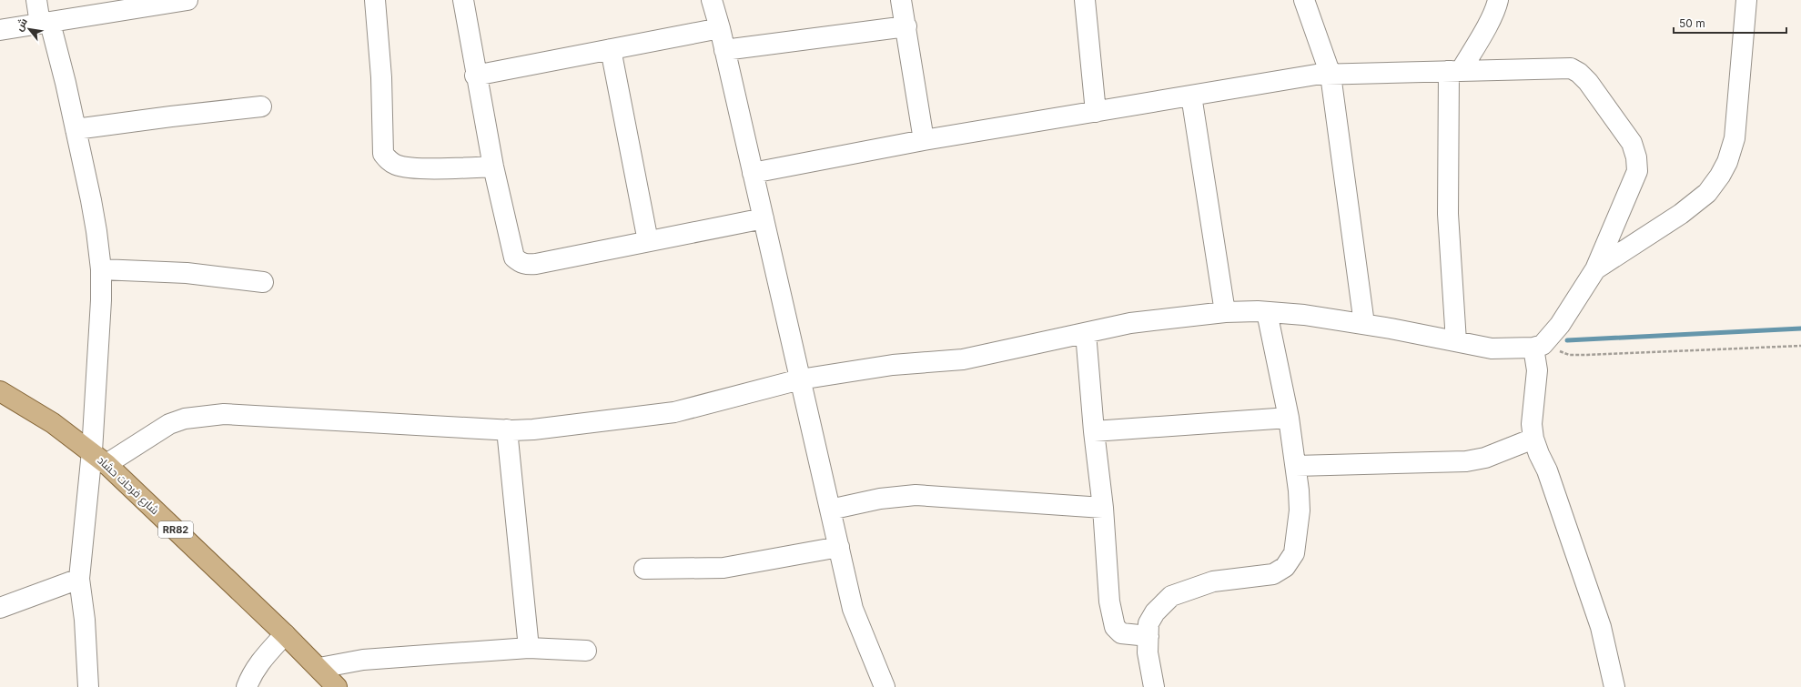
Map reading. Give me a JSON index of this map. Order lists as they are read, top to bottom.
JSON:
{
  "streets": {
    "main road": ["شارع فرحات حشاد", "RR82"]
  },
  "scale_bar": "50 m",
  "north": "top left"
}
